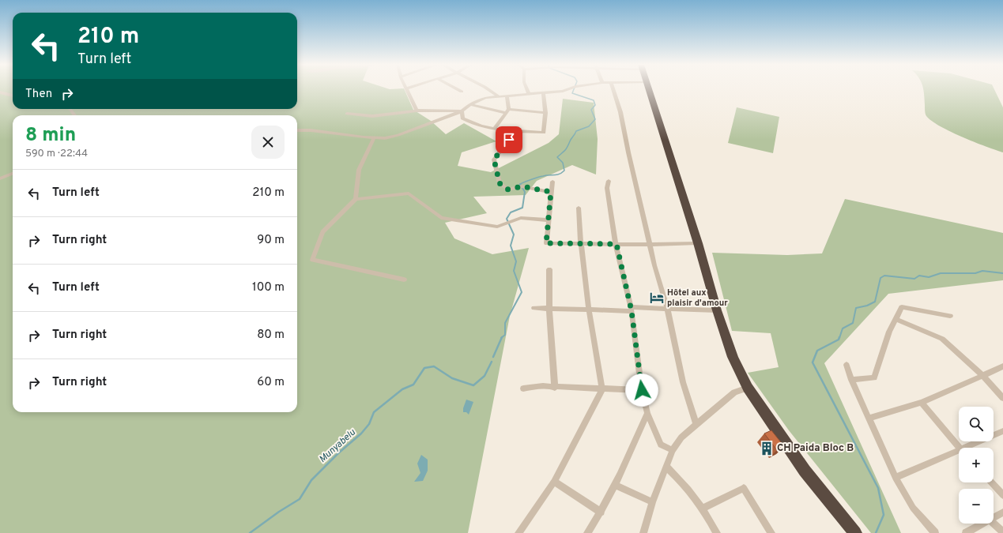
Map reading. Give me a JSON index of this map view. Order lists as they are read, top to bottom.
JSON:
{
  "water": ["Munyabelu"],
  "places": {
    "hotel": ["Hôtel aux plaisir d'amour"],
    "building": ["CH Paida Bloc B"]
  },
  "page": {
    "turn": ["210 m", "Turn left"],
    "then": "Then",
    "heading": ["8 min", "590 m · 22:44"],
    "list": [
      {
        "name": "Turn left",
        "value": "210 m"
      },
      {
        "name": "Turn right",
        "value": "90 m"
      },
      {
        "name": "Turn left",
        "value": "100 m"
      },
      {
        "name": "Turn right",
        "value": "80 m"
      },
      {
        "name": "Turn right",
        "value": "60 m"
      }
    ],
    "map_buttons": ["+", "−"]
  }
}
